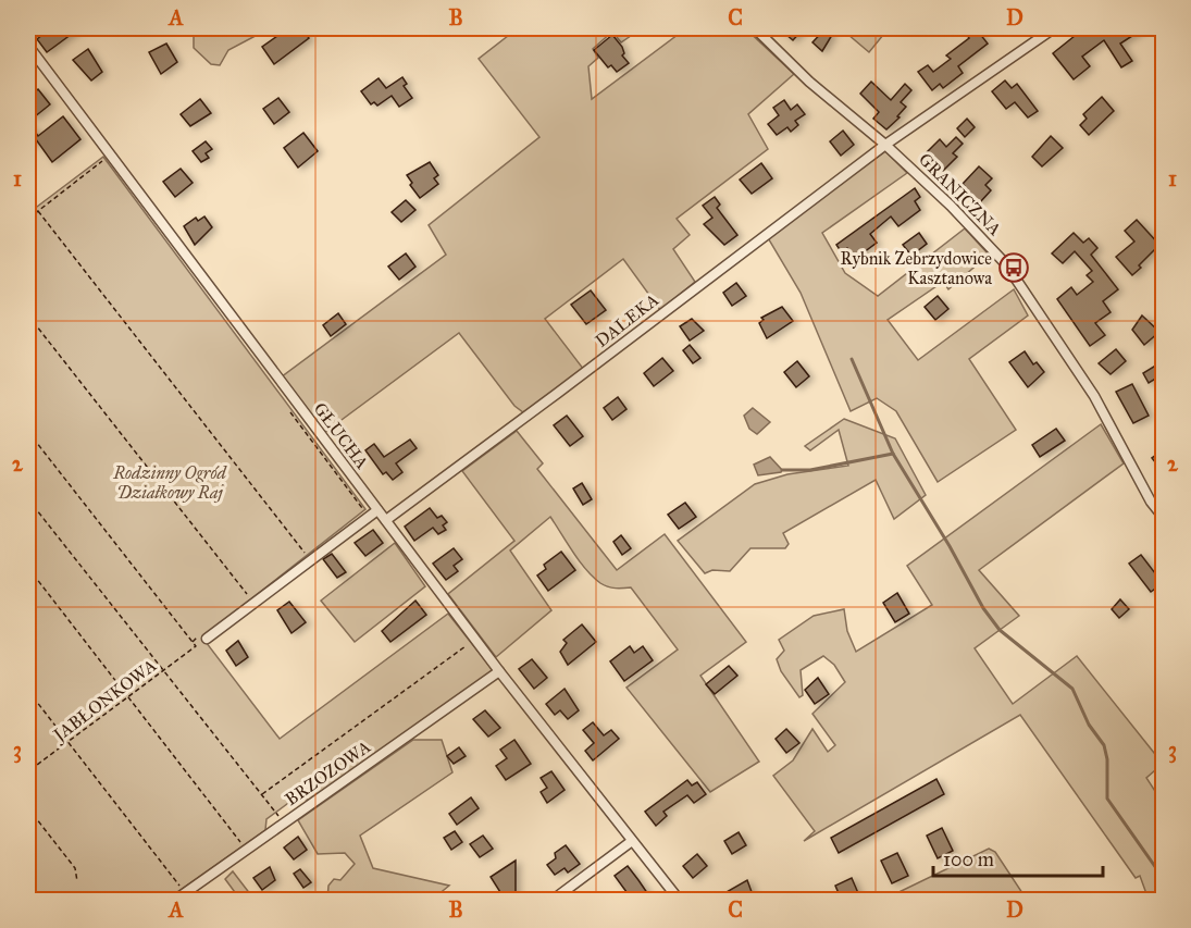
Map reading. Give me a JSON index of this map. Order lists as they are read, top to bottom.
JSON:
{
  "streets": {
    "street": [
      "GRANICZNA",
      "DALEKA",
      "GŁUCHA",
      "BRZOZOWA"
    ],
    "path": ["JABŁONKOWA"]
  },
  "crossings": [
    ["GRANICZNA", "DALEKA"],
    ["DALEKA", "GŁUCHA"],
    ["GŁUCHA", "BRZOZOWA"]
  ],
  "parks": ["Rodzinny Ogród Działkowy Raj"],
  "places": {
    "bus stop": ["Rybnik Zebrzydowice Kasztanowa"]
  },
  "scale_bar": "100 m",
  "grid": {
    "columns": [
      "A",
      "B",
      "C",
      "D"
    ],
    "rows": ["1", "2", "3"]
  }
}
